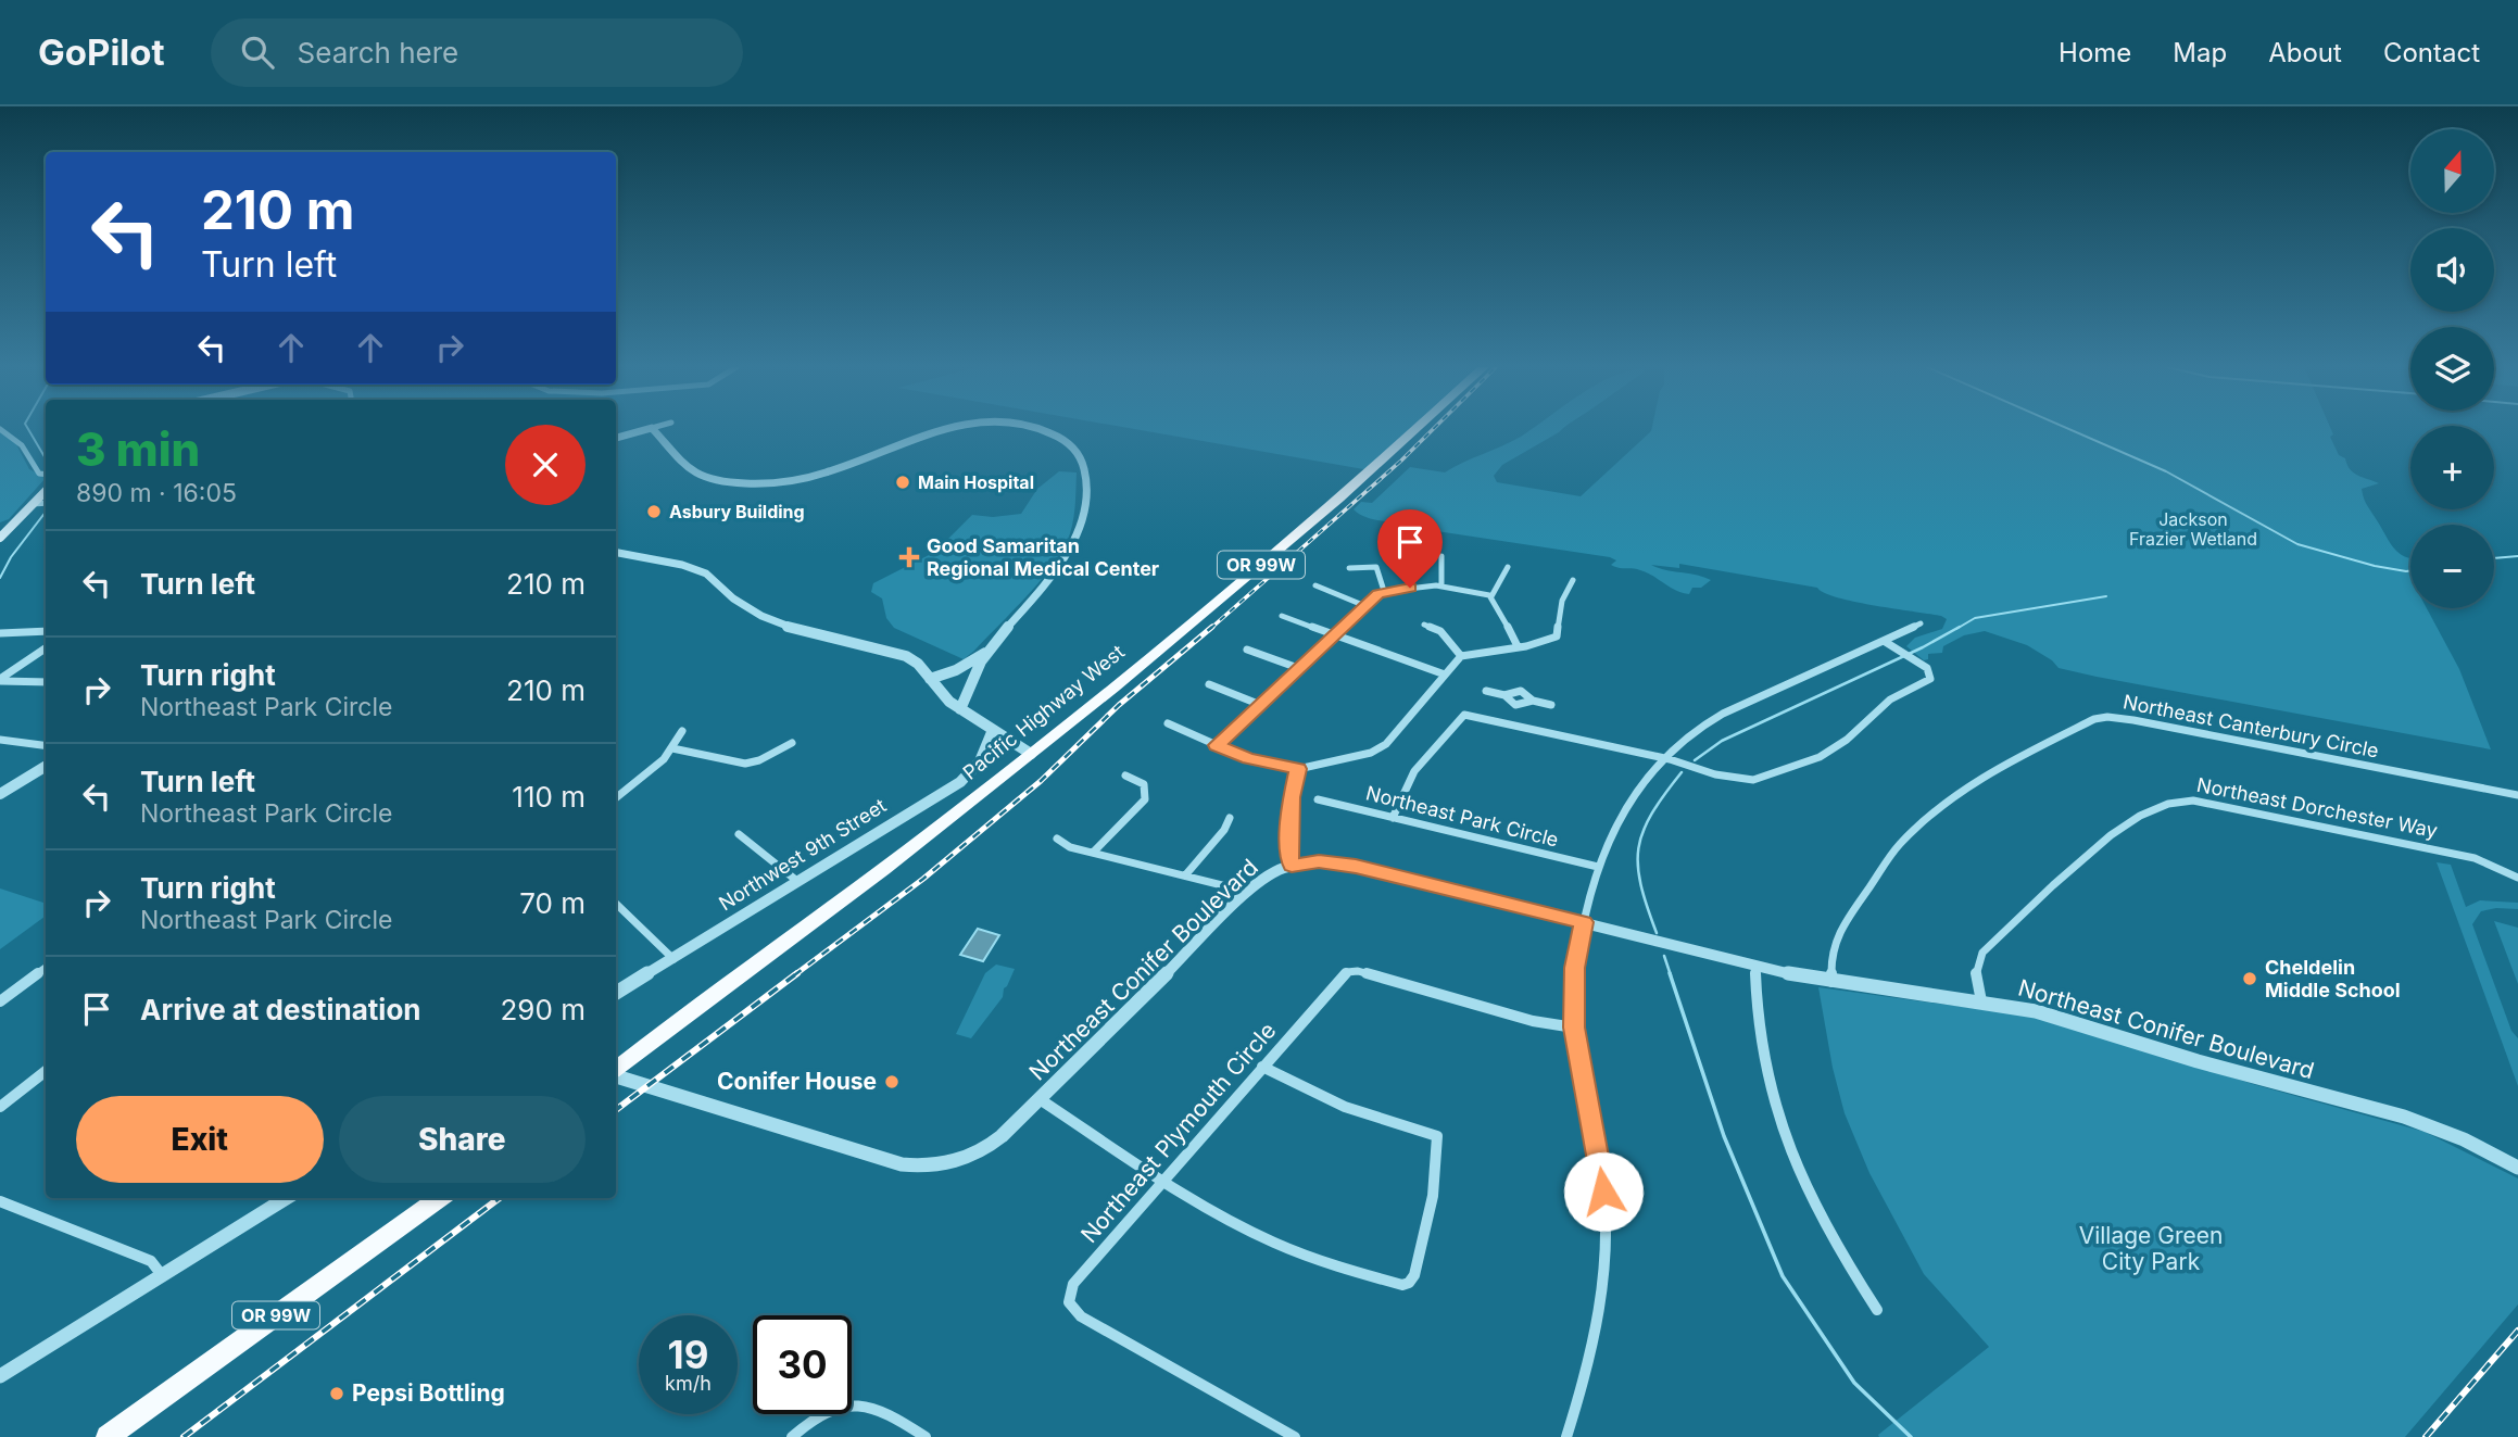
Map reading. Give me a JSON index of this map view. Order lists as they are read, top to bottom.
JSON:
{
  "streets": {
    "highway": ["OR 99W", "Pacific Highway West"],
    "street": [
      "Northeast Canterbury Circle",
      "Northeast Dorchester Way",
      "Northeast Park Circle",
      "Northwest 9th Street",
      "Northeast Conifer Boulevard",
      "Northeast Plymouth Circle"
    ]
  },
  "crossings": [
    ["Northeast Canterbury Circle", "Northeast Conifer Boulevard"],
    ["Northeast Dorchester Way", "Northeast Conifer Boulevard"]
  ],
  "parks": ["Jackson Frazier Wetland", "Village Green City Park"],
  "places": {
    "other": [
      "Main Hospital",
      "Asbury Building",
      "Cheldelin Middle School",
      "Conifer House",
      "Pepsi Bottling"
    ],
    "health": ["Good Samaritan Regional Medical Center"]
  },
  "north": "top",
  "page": {
    "header": "GoPilot",
    "search": "Search here",
    "nav": [
      "Home",
      "Map",
      "About",
      "Contact"
    ],
    "map_buttons": ["+", "−"],
    "turn": ["210 m", "Turn left"],
    "heading": ["3 min", "890 m · 16:05"],
    "list": [
      {
        "name": "Turn left",
        "value": "210 m"
      },
      {
        "name": "Turn right",
        "note": "Northeast Park Circle",
        "value": "210 m"
      },
      {
        "name": "Turn left",
        "note": "Northeast Park Circle",
        "value": "110 m"
      },
      {
        "name": "Turn right",
        "note": "Northeast Park Circle",
        "value": "70 m"
      },
      {
        "name": "Arrive at destination",
        "value": "290 m"
      }
    ],
    "buttons": ["Exit", "Share"],
    "speed": "19 km/h",
    "limit": "30"
  }
}
